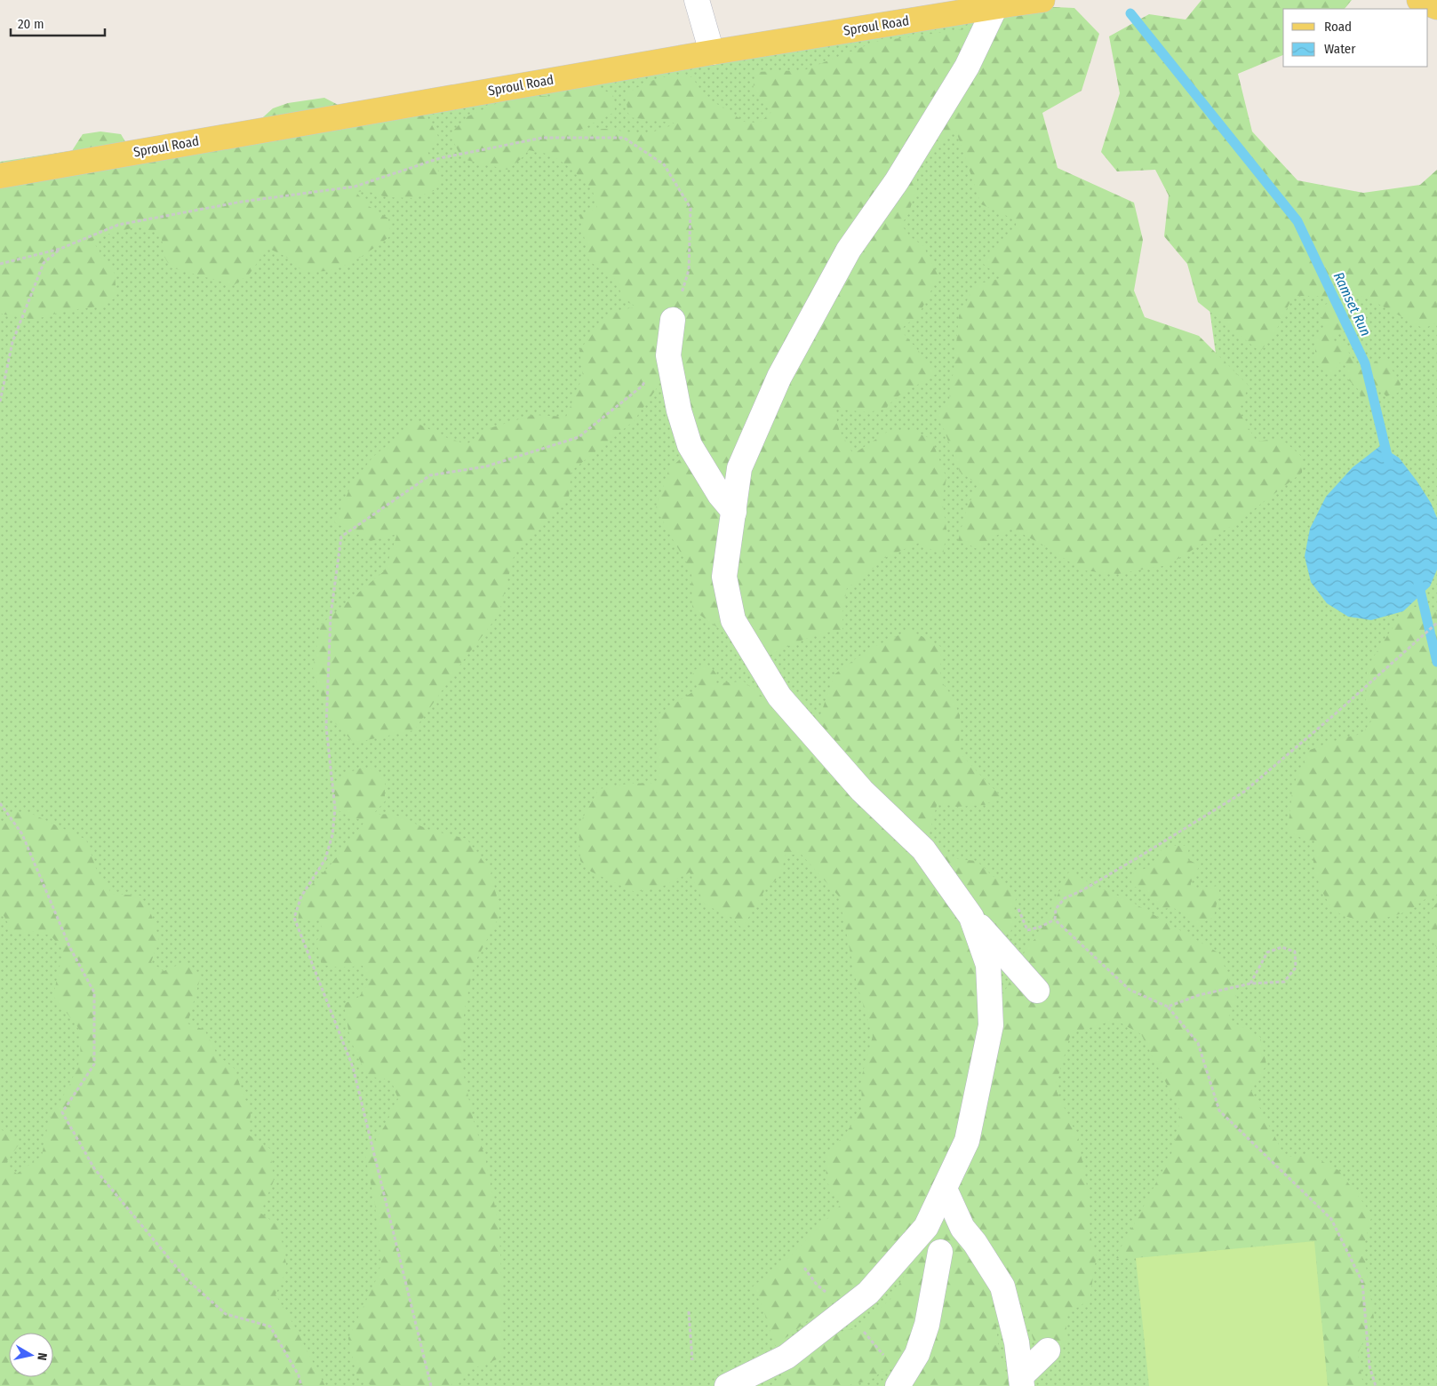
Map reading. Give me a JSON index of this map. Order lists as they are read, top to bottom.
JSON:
{
  "streets": {
    "main road": ["Sproul Road"]
  },
  "water": ["Ramset Run"],
  "legend": ["Road", "Water"],
  "scale_bar": "20 m",
  "north": "right"
}
